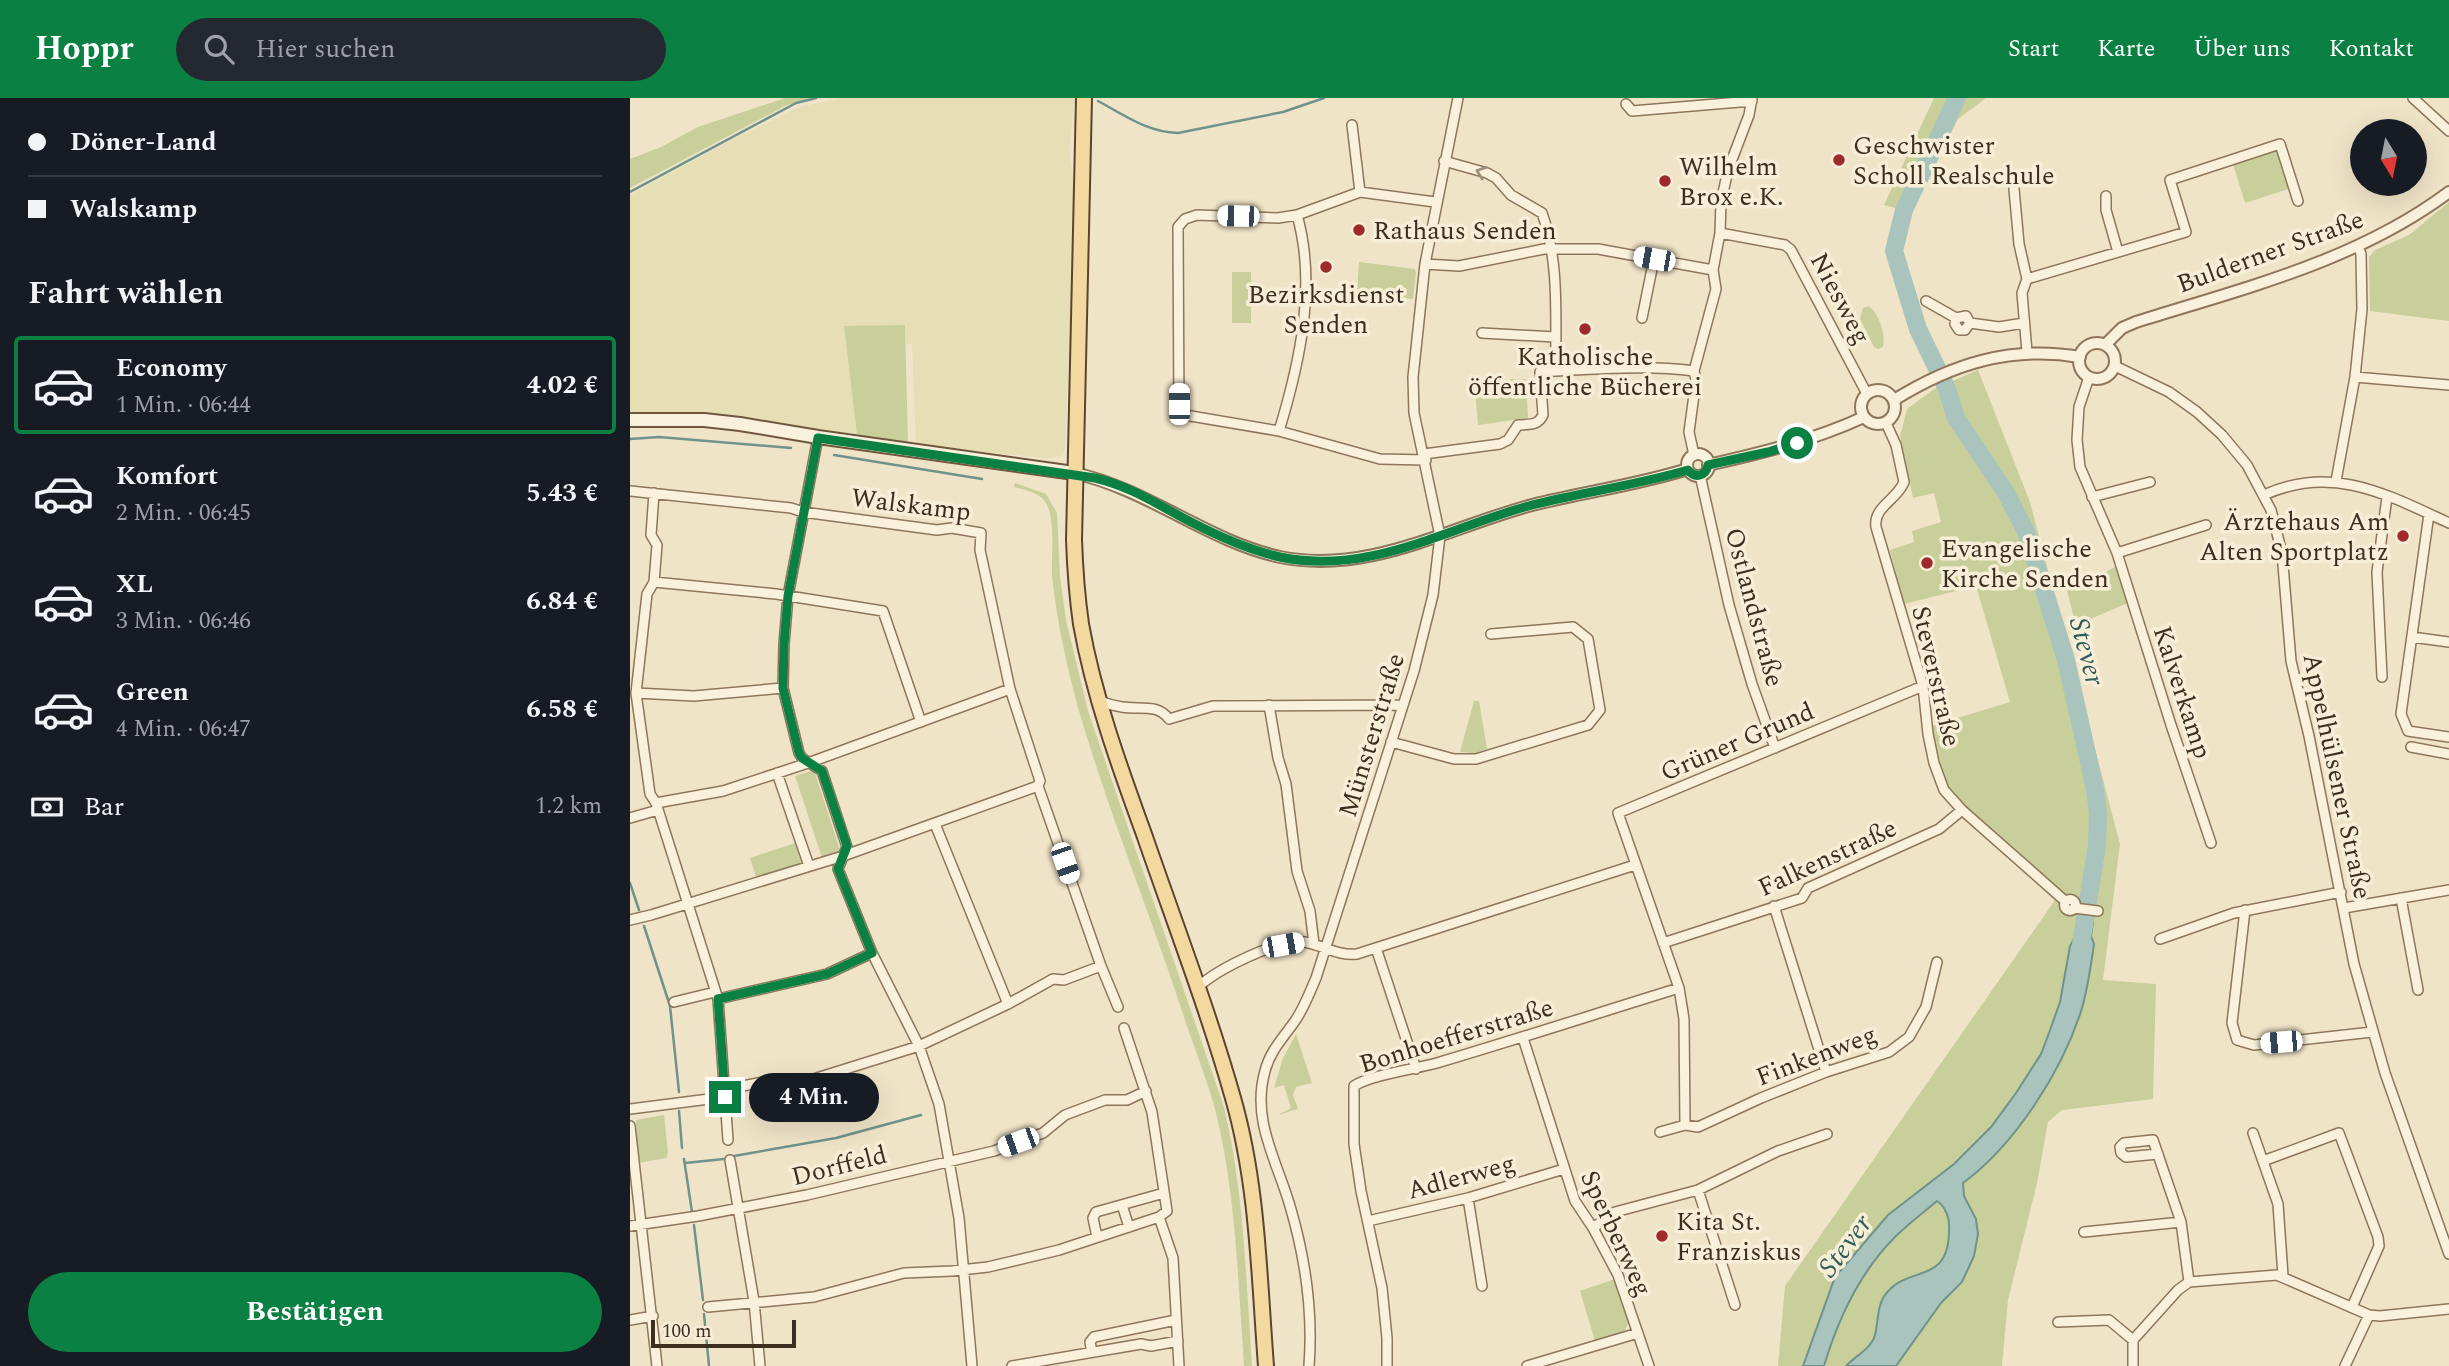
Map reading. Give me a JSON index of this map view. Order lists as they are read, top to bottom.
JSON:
{
  "streets": {
    "street": [
      "Bulderner Straße",
      "Niesweg",
      "Walskamp",
      "Ostlandstraße",
      "Steverstraße",
      "Kalverkamp",
      "Münsterstraße",
      "Grüner Grund",
      "Appelhülsener Straße",
      "Falkenstraße",
      "Bonhoefferstraße",
      "Finkenweg",
      "Dorffeld",
      "Adlerweg",
      "Sperberweg"
    ]
  },
  "crossings": [
    ["Bulderner Straße", "Kalverkamp"],
    ["Bulderner Straße", "Appelhülsener Straße"],
    ["Niesweg", "Steverstraße"],
    ["Ostlandstraße", "Grüner Grund"],
    ["Steverstraße", "Grüner Grund"],
    ["Steverstraße", "Falkenstraße"],
    ["Kalverkamp", "Appelhülsener Straße"],
    ["Grüner Grund", "Falkenstraße"],
    ["Grüner Grund", "Bonhoefferstraße"],
    ["Grüner Grund", "Finkenweg"],
    ["Bonhoefferstraße", "Adlerweg"],
    ["Bonhoefferstraße", "Sperberweg"],
    ["Adlerweg", "Sperberweg"]
  ],
  "water": ["Stever"],
  "places": [
    "Geschwister Scholl Realschule",
    "Wilhelm Brox e.K.",
    "Rathaus Senden",
    "Bezirksdienst Senden",
    "Katholische öffentliche Bücherei",
    "Ärztehaus Am Alten Sportplatz",
    "Evangelische Kirche Senden",
    "Kita St. Franziskus"
  ],
  "scale_bar": "100 m",
  "north": "bottom",
  "page": {
    "header": "Hoppr",
    "search": "Hier suchen",
    "nav": [
      "Start",
      "Karte",
      "Über uns",
      "Kontakt"
    ],
    "banner": ["Döner-Land", "Walskamp"],
    "heading": "Fahrt wählen",
    "list": [
      {
        "name": "Economy",
        "note": "1 Min. · 06:44",
        "value": "4.02 €"
      },
      {
        "name": "Komfort",
        "note": "2 Min. · 06:45",
        "value": "5.43 €"
      },
      {
        "name": "XL",
        "note": "3 Min. · 06:46",
        "value": "6.84 €"
      },
      {
        "name": "Green",
        "note": "4 Min. · 06:47",
        "value": "6.58 €"
      }
    ],
    "pay": ["Bar", "1.2 km"],
    "bubble": "4 Min.",
    "buttons": "Bestätigen",
    "scale": "100 m"
  }
}
